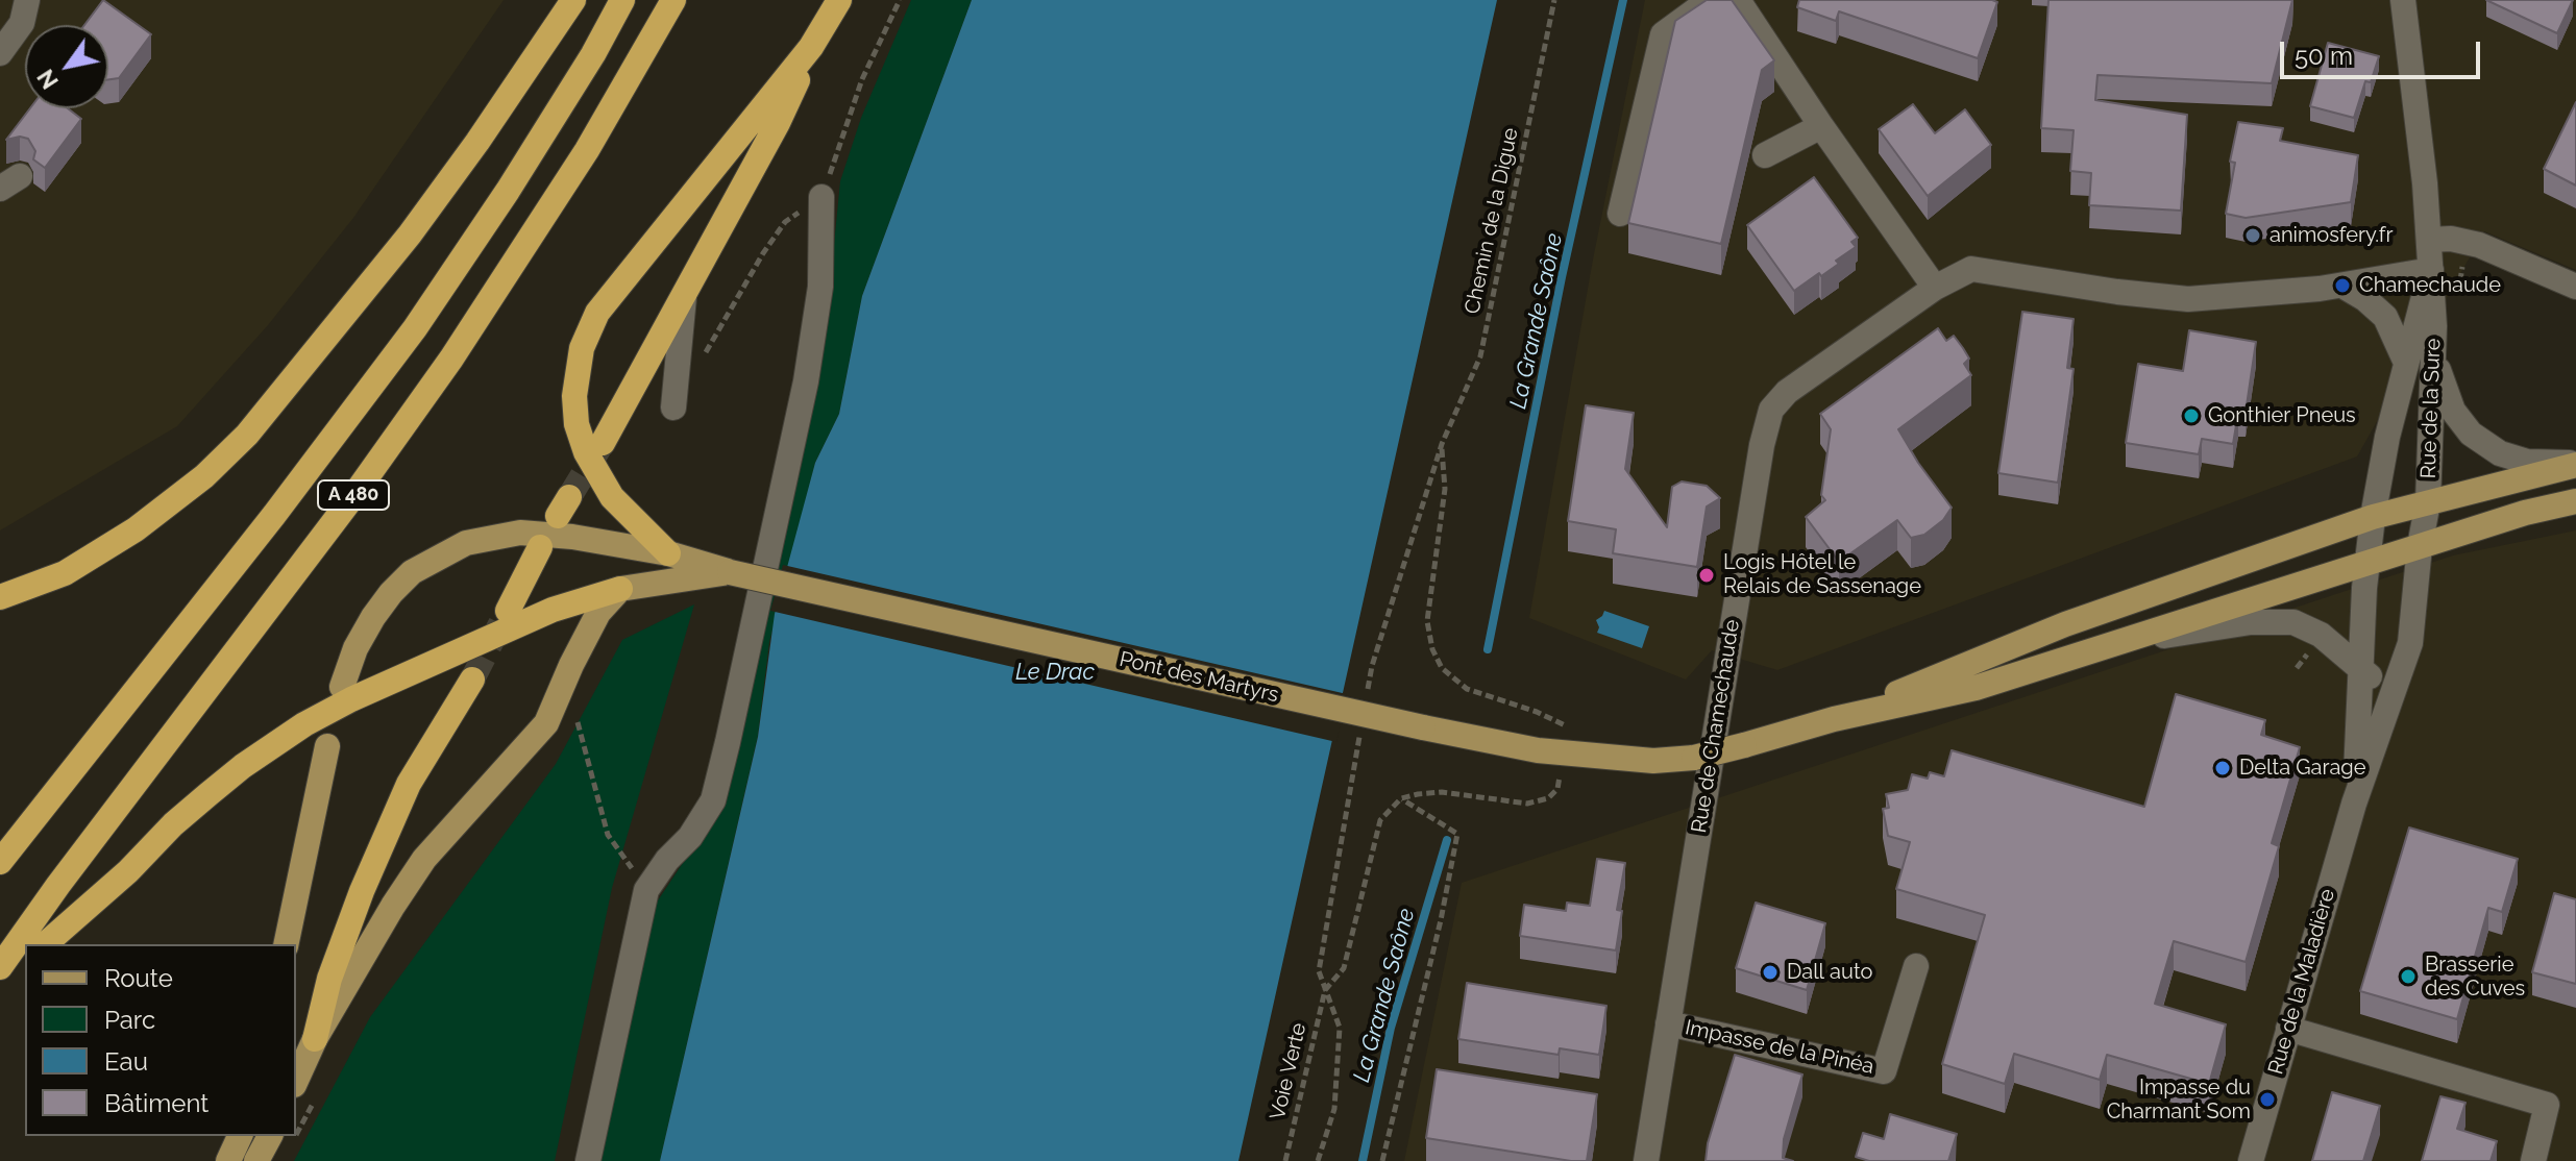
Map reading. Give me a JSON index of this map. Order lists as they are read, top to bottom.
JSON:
{
  "streets": {
    "highway": ["A 480"],
    "main road": ["Pont des Martyrs"],
    "street": [
      "Rue de la Sure",
      "Rue de Chamechaude",
      "Rue de la Maladière",
      "Impasse de la Pinéa"
    ],
    "path": ["Chemin de la Digue", "Voie Verte"]
  },
  "crossings": [
    ["Rue de la Sure", "Rue de Chamechaude"],
    ["Rue de la Sure", "Rue de la Maladière"],
    ["Rue de Chamechaude", "Impasse de la Pinéa"]
  ],
  "water": ["La Grande Saône", "Le Drac"],
  "places": [
    "animosfery.fr",
    "Chamechaude",
    "Gonthier Pneus",
    "Logis Hôtel le Relais de Sassenage",
    "Delta Garage",
    "Dall auto",
    "Brasserie des Cuves",
    "Impasse du Charmant Som"
  ],
  "legend": [
    "Route",
    "Parc",
    "Eau",
    "Bâtiment"
  ],
  "scale_bar": "50 m",
  "north": "bottom left"
}
